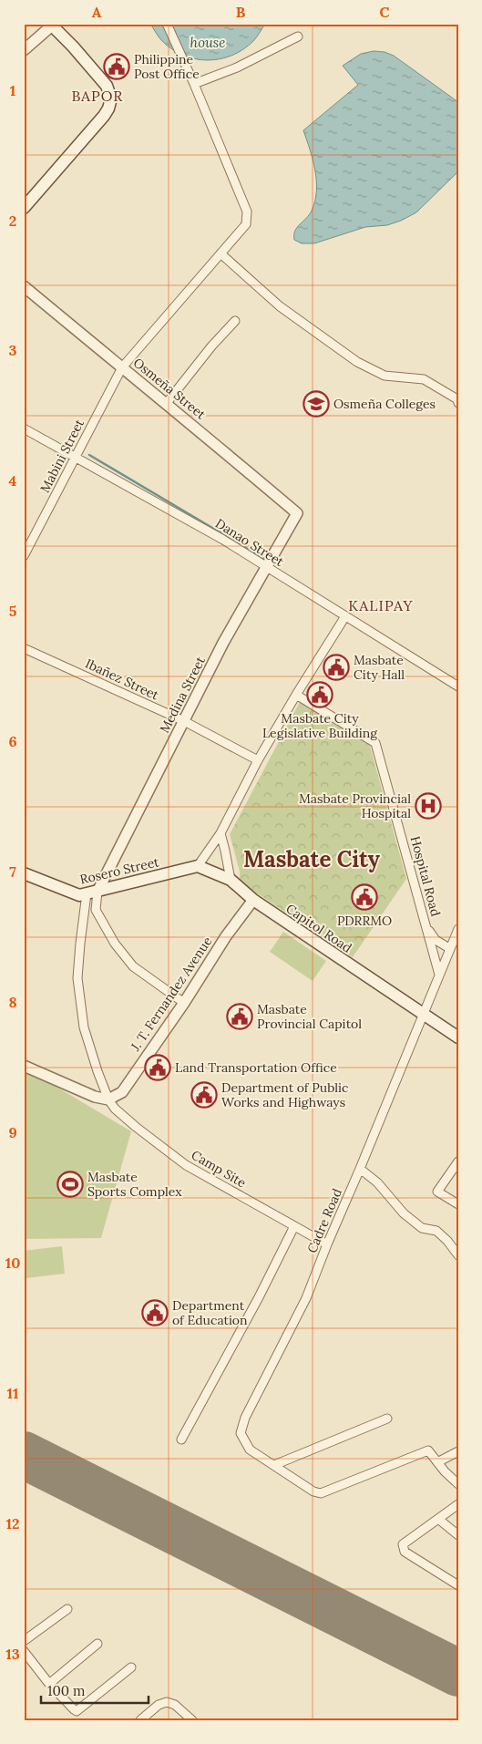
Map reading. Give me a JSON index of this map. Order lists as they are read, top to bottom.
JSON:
{
  "streets": {
    "main road": ["Rosero Street", "Capitol Road"],
    "street": [
      "Osmeña Street",
      "Mabini Street",
      "Danao Street",
      "Ibañez Street",
      "Medina Street",
      "Hospital Road",
      "J. T. Fernandez Avenue",
      "Camp Site",
      "Cadre Road"
    ]
  },
  "crossings": [
    ["Osmeña Street", "Mabini Street"],
    ["Osmeña Street", "Medina Street"],
    ["Mabini Street", "Danao Street"],
    ["Danao Street", "Medina Street"],
    ["Ibañez Street", "Medina Street"],
    ["Medina Street", "Rosero Street"],
    ["Rosero Street", "Capitol Road"],
    ["Hospital Road", "Cadre Road"],
    ["Capitol Road", "J. T. Fernandez Avenue"],
    ["Capitol Road", "Cadre Road"],
    ["J. T. Fernandez Avenue", "Camp Site"],
    ["Camp Site", "Cadre Road"]
  ],
  "districts": ["BAPOR", "KALIPAY", "Masbate City"],
  "water": ["house"],
  "places": {
    "public building": [
      "Philippine Post Office",
      "Masbate City Hall",
      "Masbate City Legislative Building",
      "PDRRMO",
      "Masbate Provincial Capitol",
      "Land Transportation Office",
      "Department of Public Works and Highways",
      "Department of Education"
    ],
    "school or university": ["Osmeña Colleges"],
    "hospital": ["Masbate Provincial Hospital"],
    "sports": ["Masbate Sports Complex"]
  },
  "scale_bar": "100 m",
  "grid": {
    "columns": ["A", "B", "C"],
    "rows": [
      "1",
      "2",
      "3",
      "4",
      "5",
      "6",
      "7",
      "8",
      "9",
      "10",
      "11",
      "12",
      "13"
    ]
  }
}
